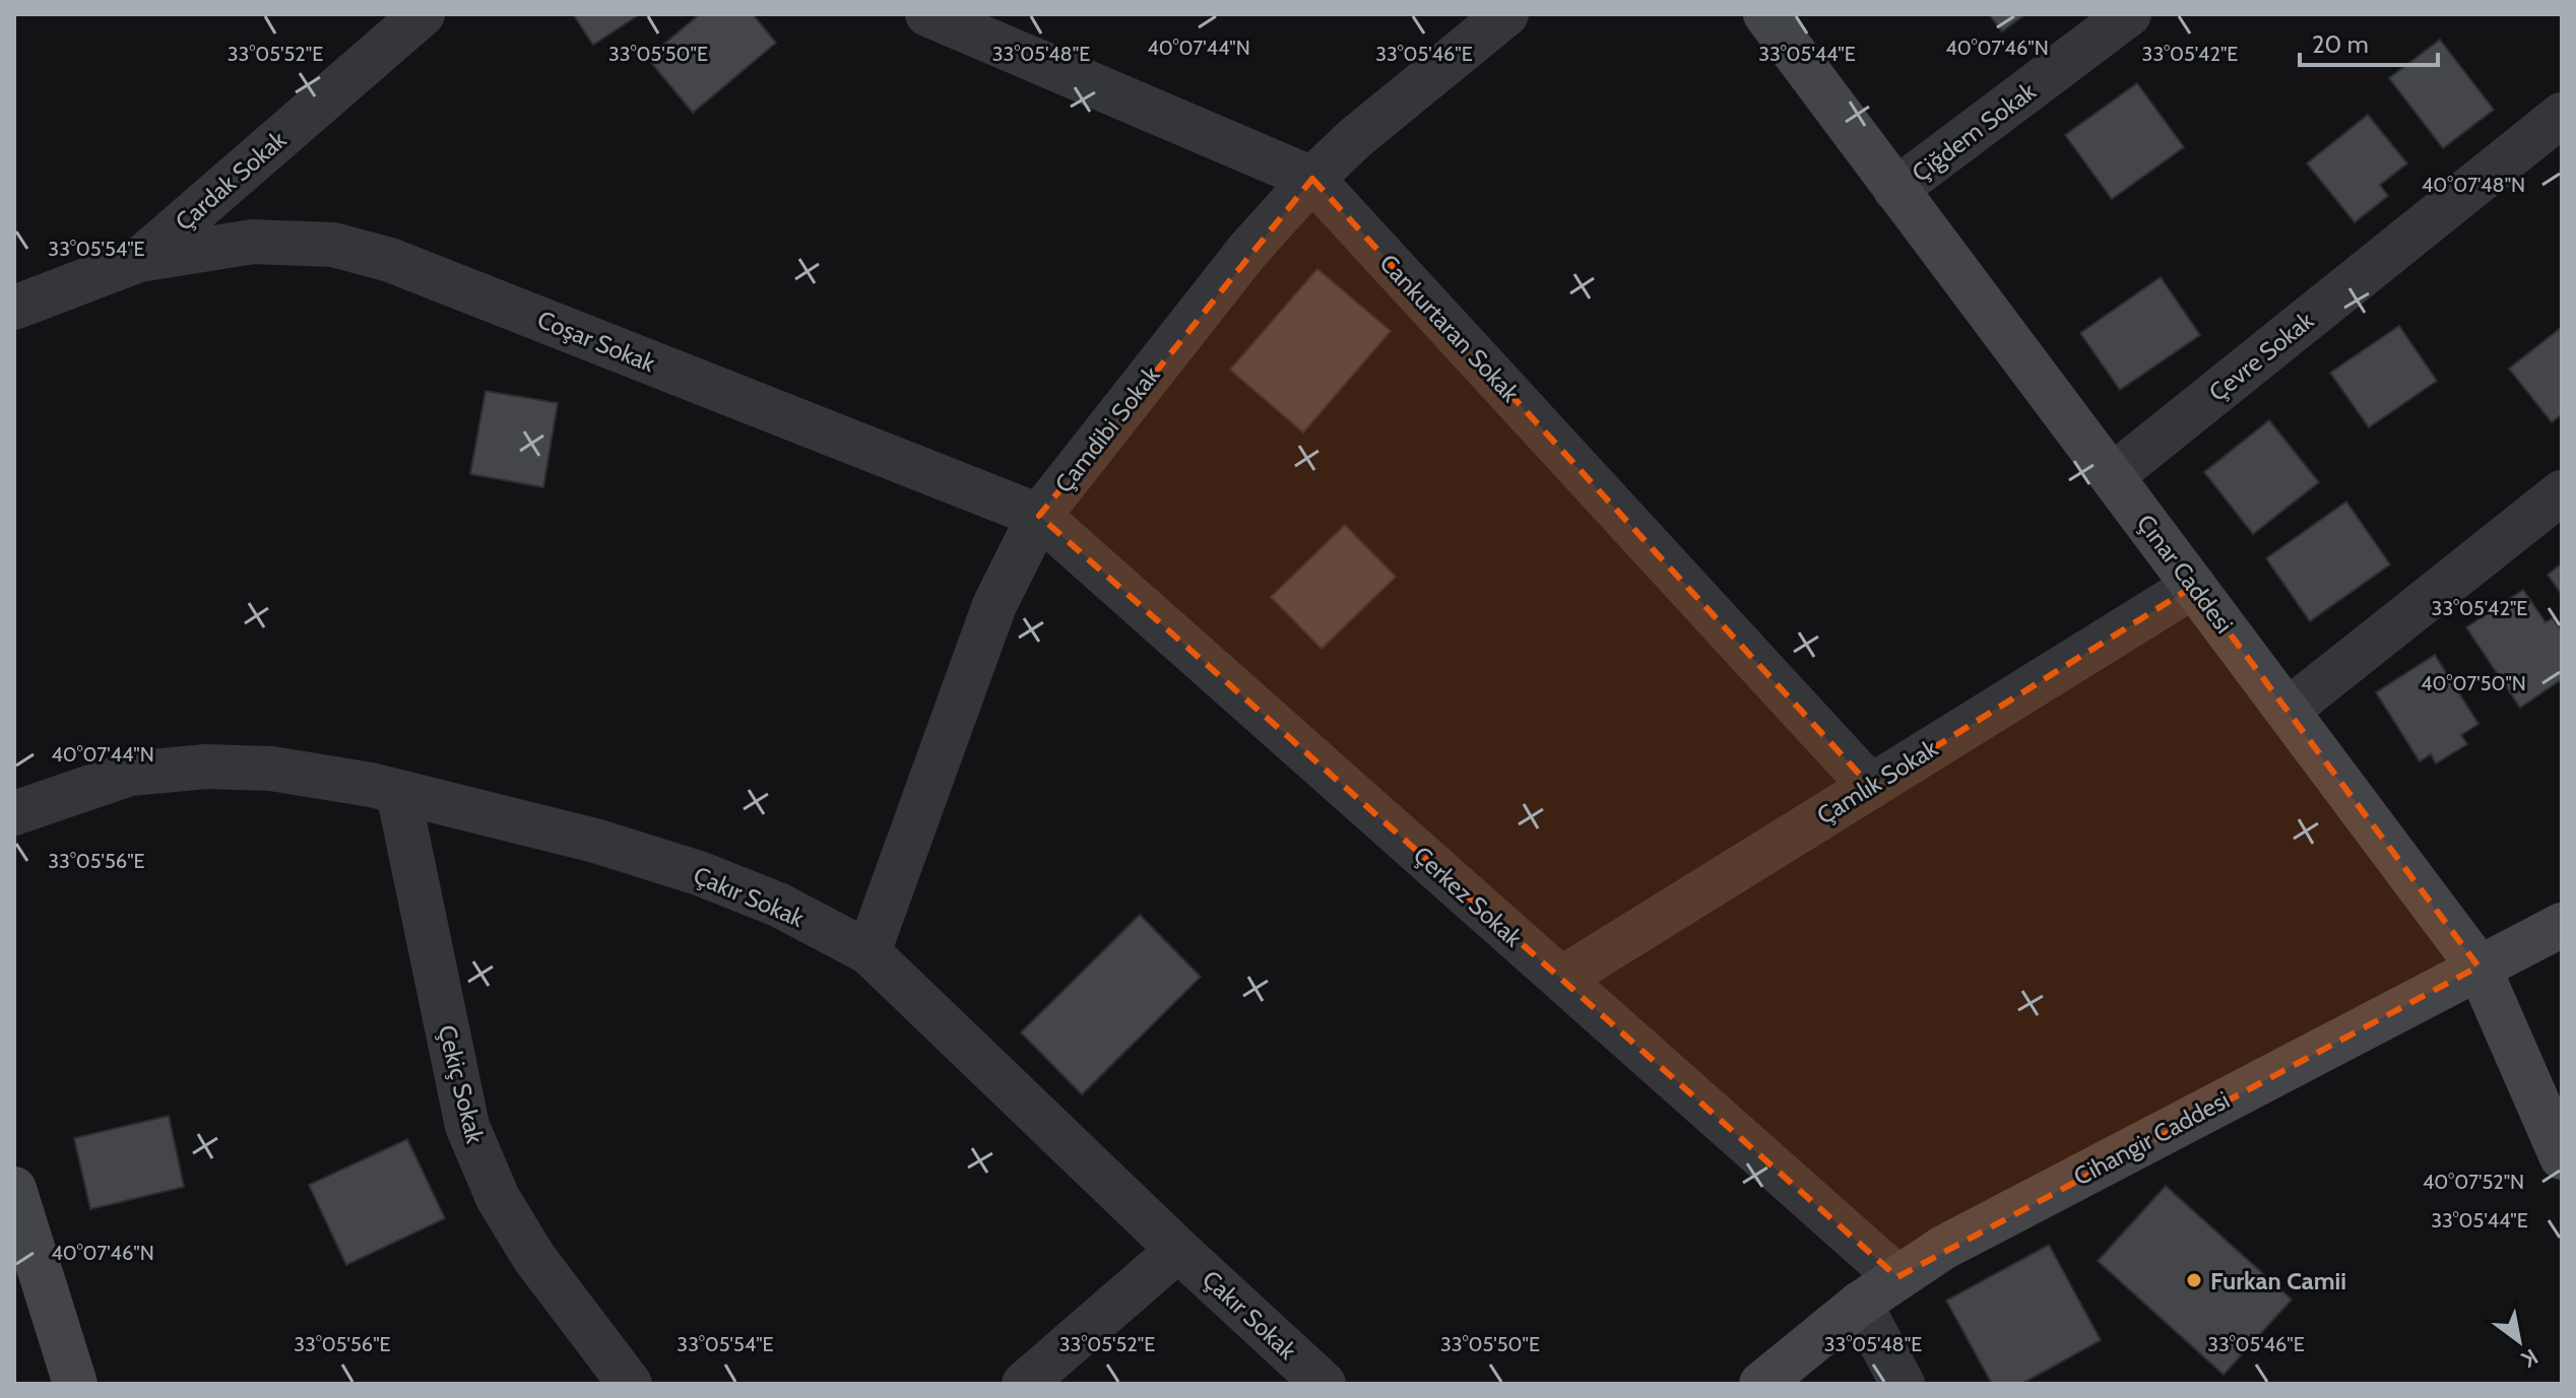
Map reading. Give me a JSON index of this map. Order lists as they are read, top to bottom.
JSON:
{
  "streets": {
    "street": [
      "Çiğdem Sokak",
      "Çardak Sokak",
      "Cankurtaran Sokak",
      "Coşar Sokak",
      "Çevre Sokak",
      "Çamdibi Sokak",
      "Çınar Caddesi",
      "Çamlık Sokak",
      "Çakır Sokak",
      "Çerkez Sokak",
      "Çekiç Sokak",
      "Cihangir Caddesi"
    ]
  },
  "crossings": [
    ["Çiğdem Sokak", "Çınar Caddesi"],
    ["Çardak Sokak", "Coşar Sokak"],
    ["Cankurtaran Sokak", "Çamdibi Sokak"],
    ["Cankurtaran Sokak", "Çamlık Sokak"],
    ["Coşar Sokak", "Çamdibi Sokak"],
    ["Coşar Sokak", "Çerkez Sokak"],
    ["Çevre Sokak", "Çınar Caddesi"],
    ["Çamdibi Sokak", "Çakır Sokak"],
    ["Çamdibi Sokak", "Çerkez Sokak"],
    ["Çınar Caddesi", "Çamlık Sokak"],
    ["Çınar Caddesi", "Cihangir Caddesi"],
    ["Çamlık Sokak", "Çerkez Sokak"],
    ["Çakır Sokak", "Çekiç Sokak"],
    ["Çerkez Sokak", "Cihangir Caddesi"]
  ],
  "places": ["Furkan Camii"],
  "scale_bar": "20 m",
  "north": "bottom right",
  "coordinates": [
    "40°07'44\"N",
    "40°07'46\"N",
    "33°05'42\"E",
    "33°05'52\"E",
    "33°05'50\"E",
    "33°05'48\"E",
    "33°05'46\"E",
    "33°05'44\"E",
    "40°07'48\"N",
    "33°05'54\"E",
    "40°07'50\"N",
    "33°05'56\"E",
    "40°07'52\"N"
  ]
}
